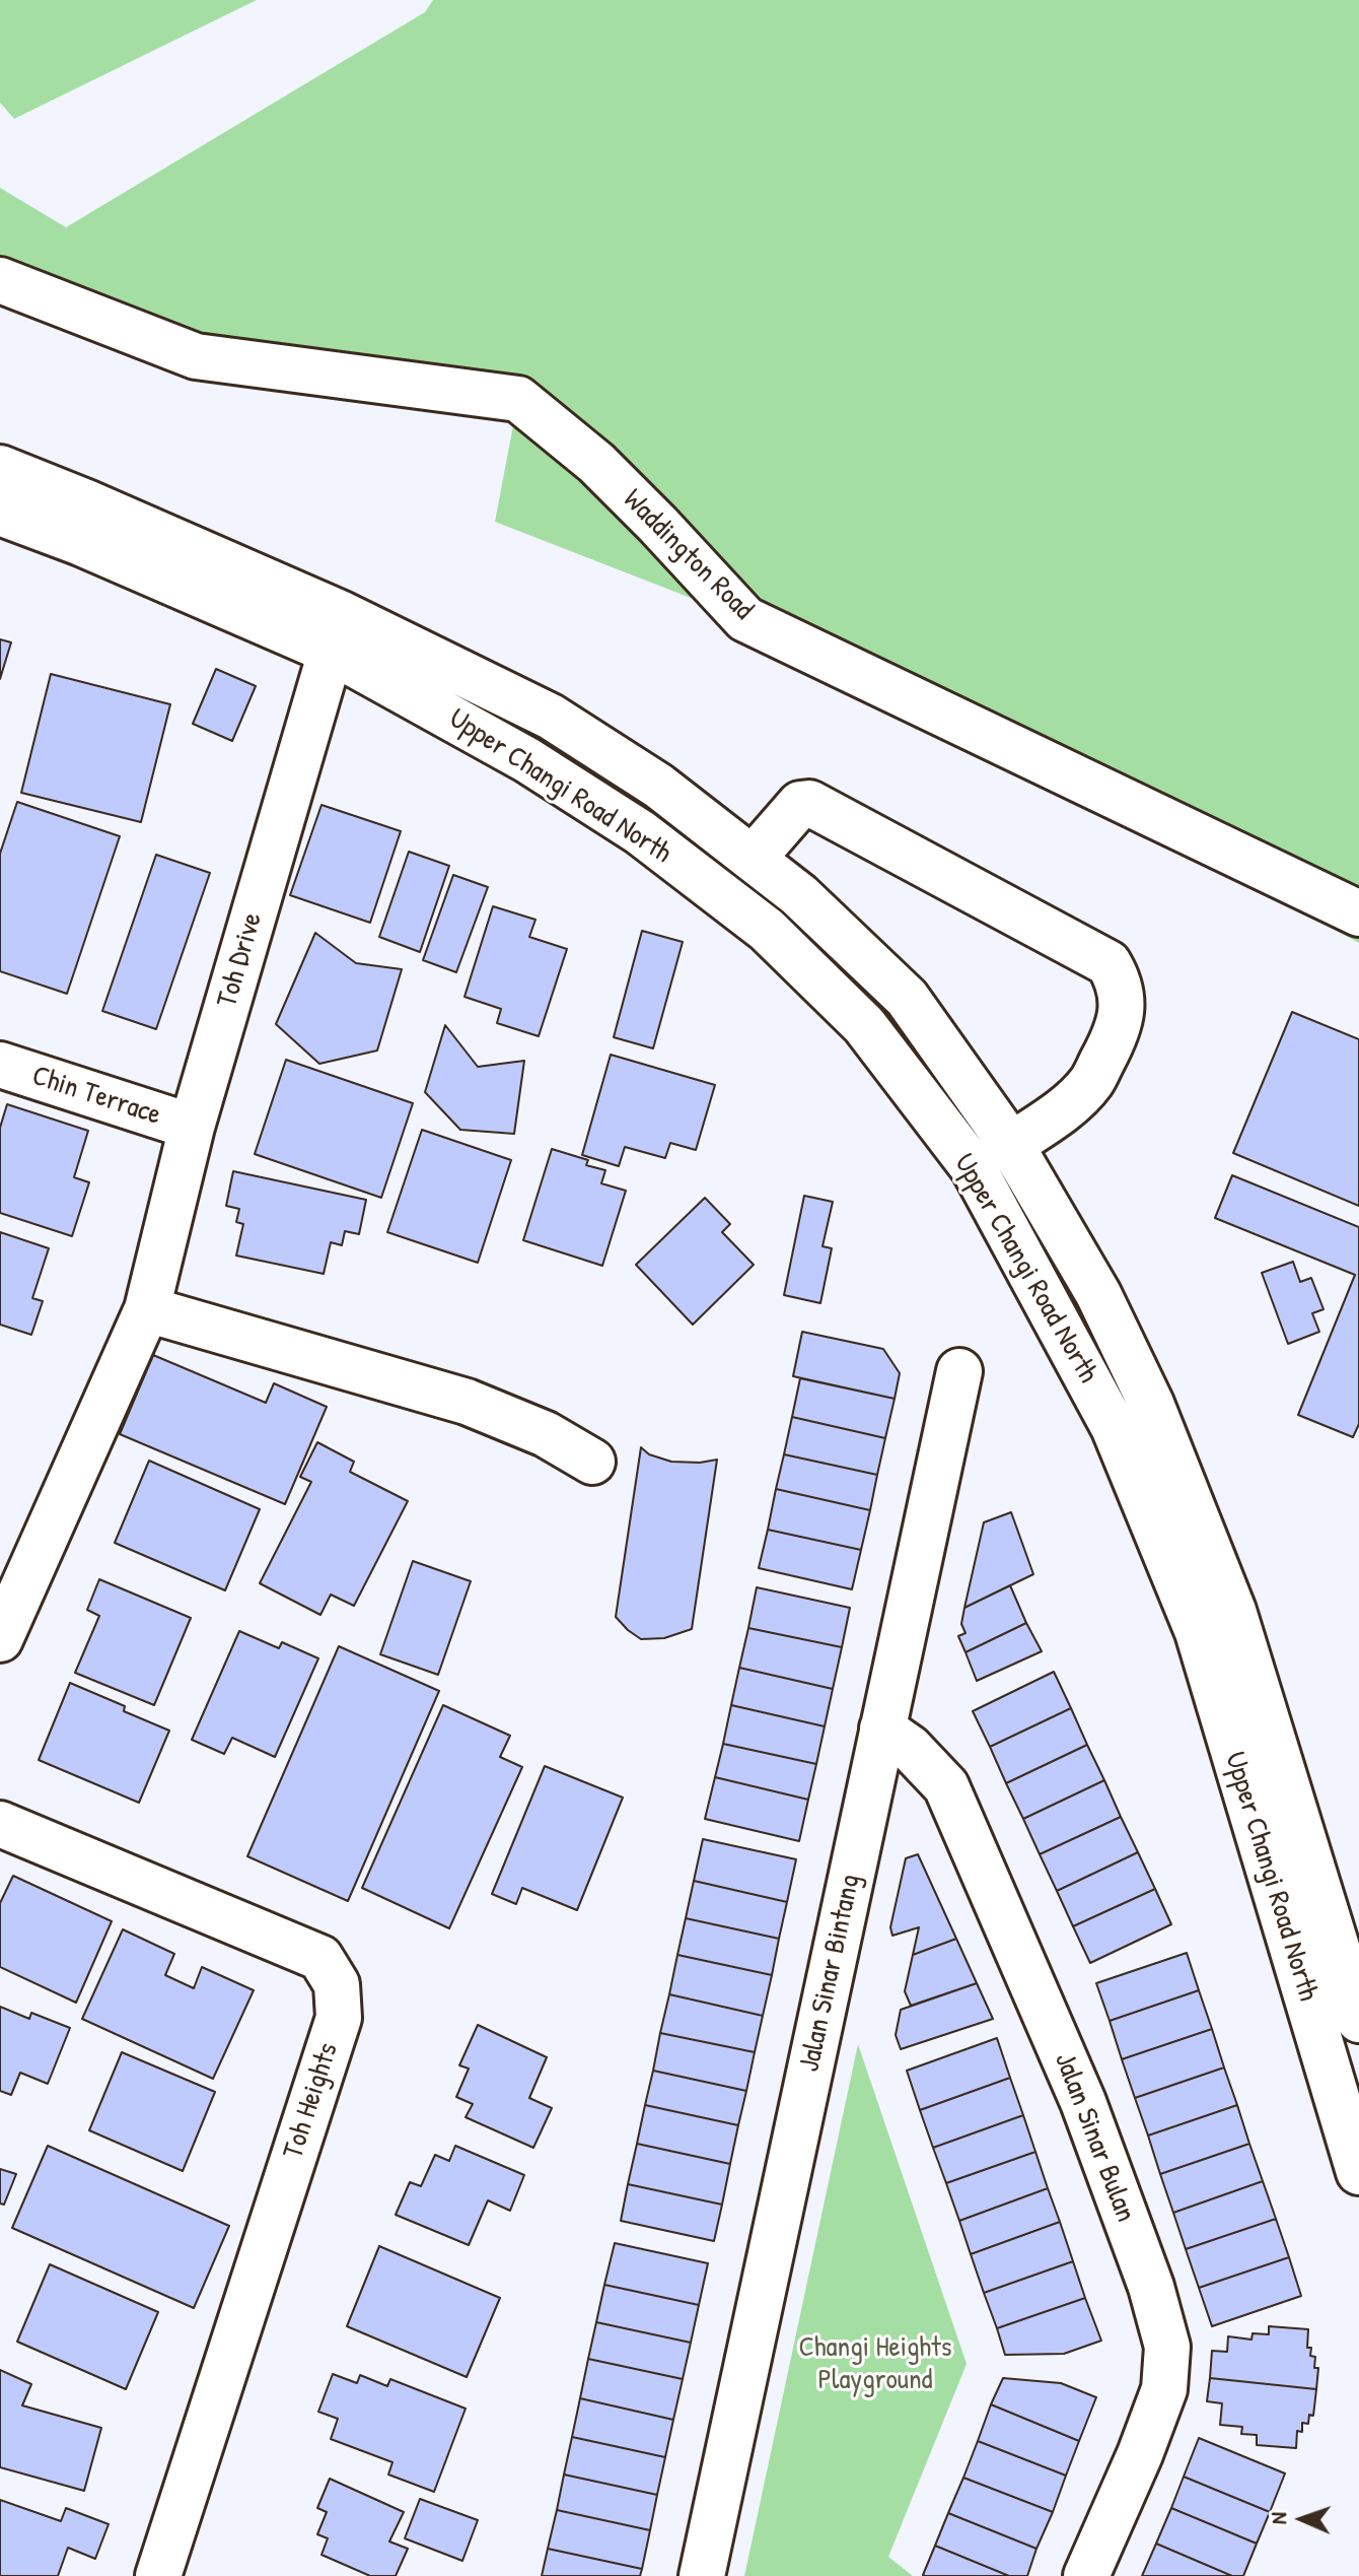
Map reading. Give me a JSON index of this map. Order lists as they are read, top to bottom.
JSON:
{
  "streets": {
    "street": [
      "Waddington Road",
      "Upper Changi Road North",
      "Toh Drive",
      "Chin Terrace",
      "Jalan Sinar Bintang",
      "Toh Heights",
      "Jalan Sinar Bulan"
    ]
  },
  "crossings": [
    ["Upper Changi Road North", "Toh Drive"],
    ["Toh Drive", "Chin Terrace"],
    ["Jalan Sinar Bintang", "Jalan Sinar Bulan"]
  ],
  "parks": ["Changi Heights Playground"],
  "north": "left"
}
